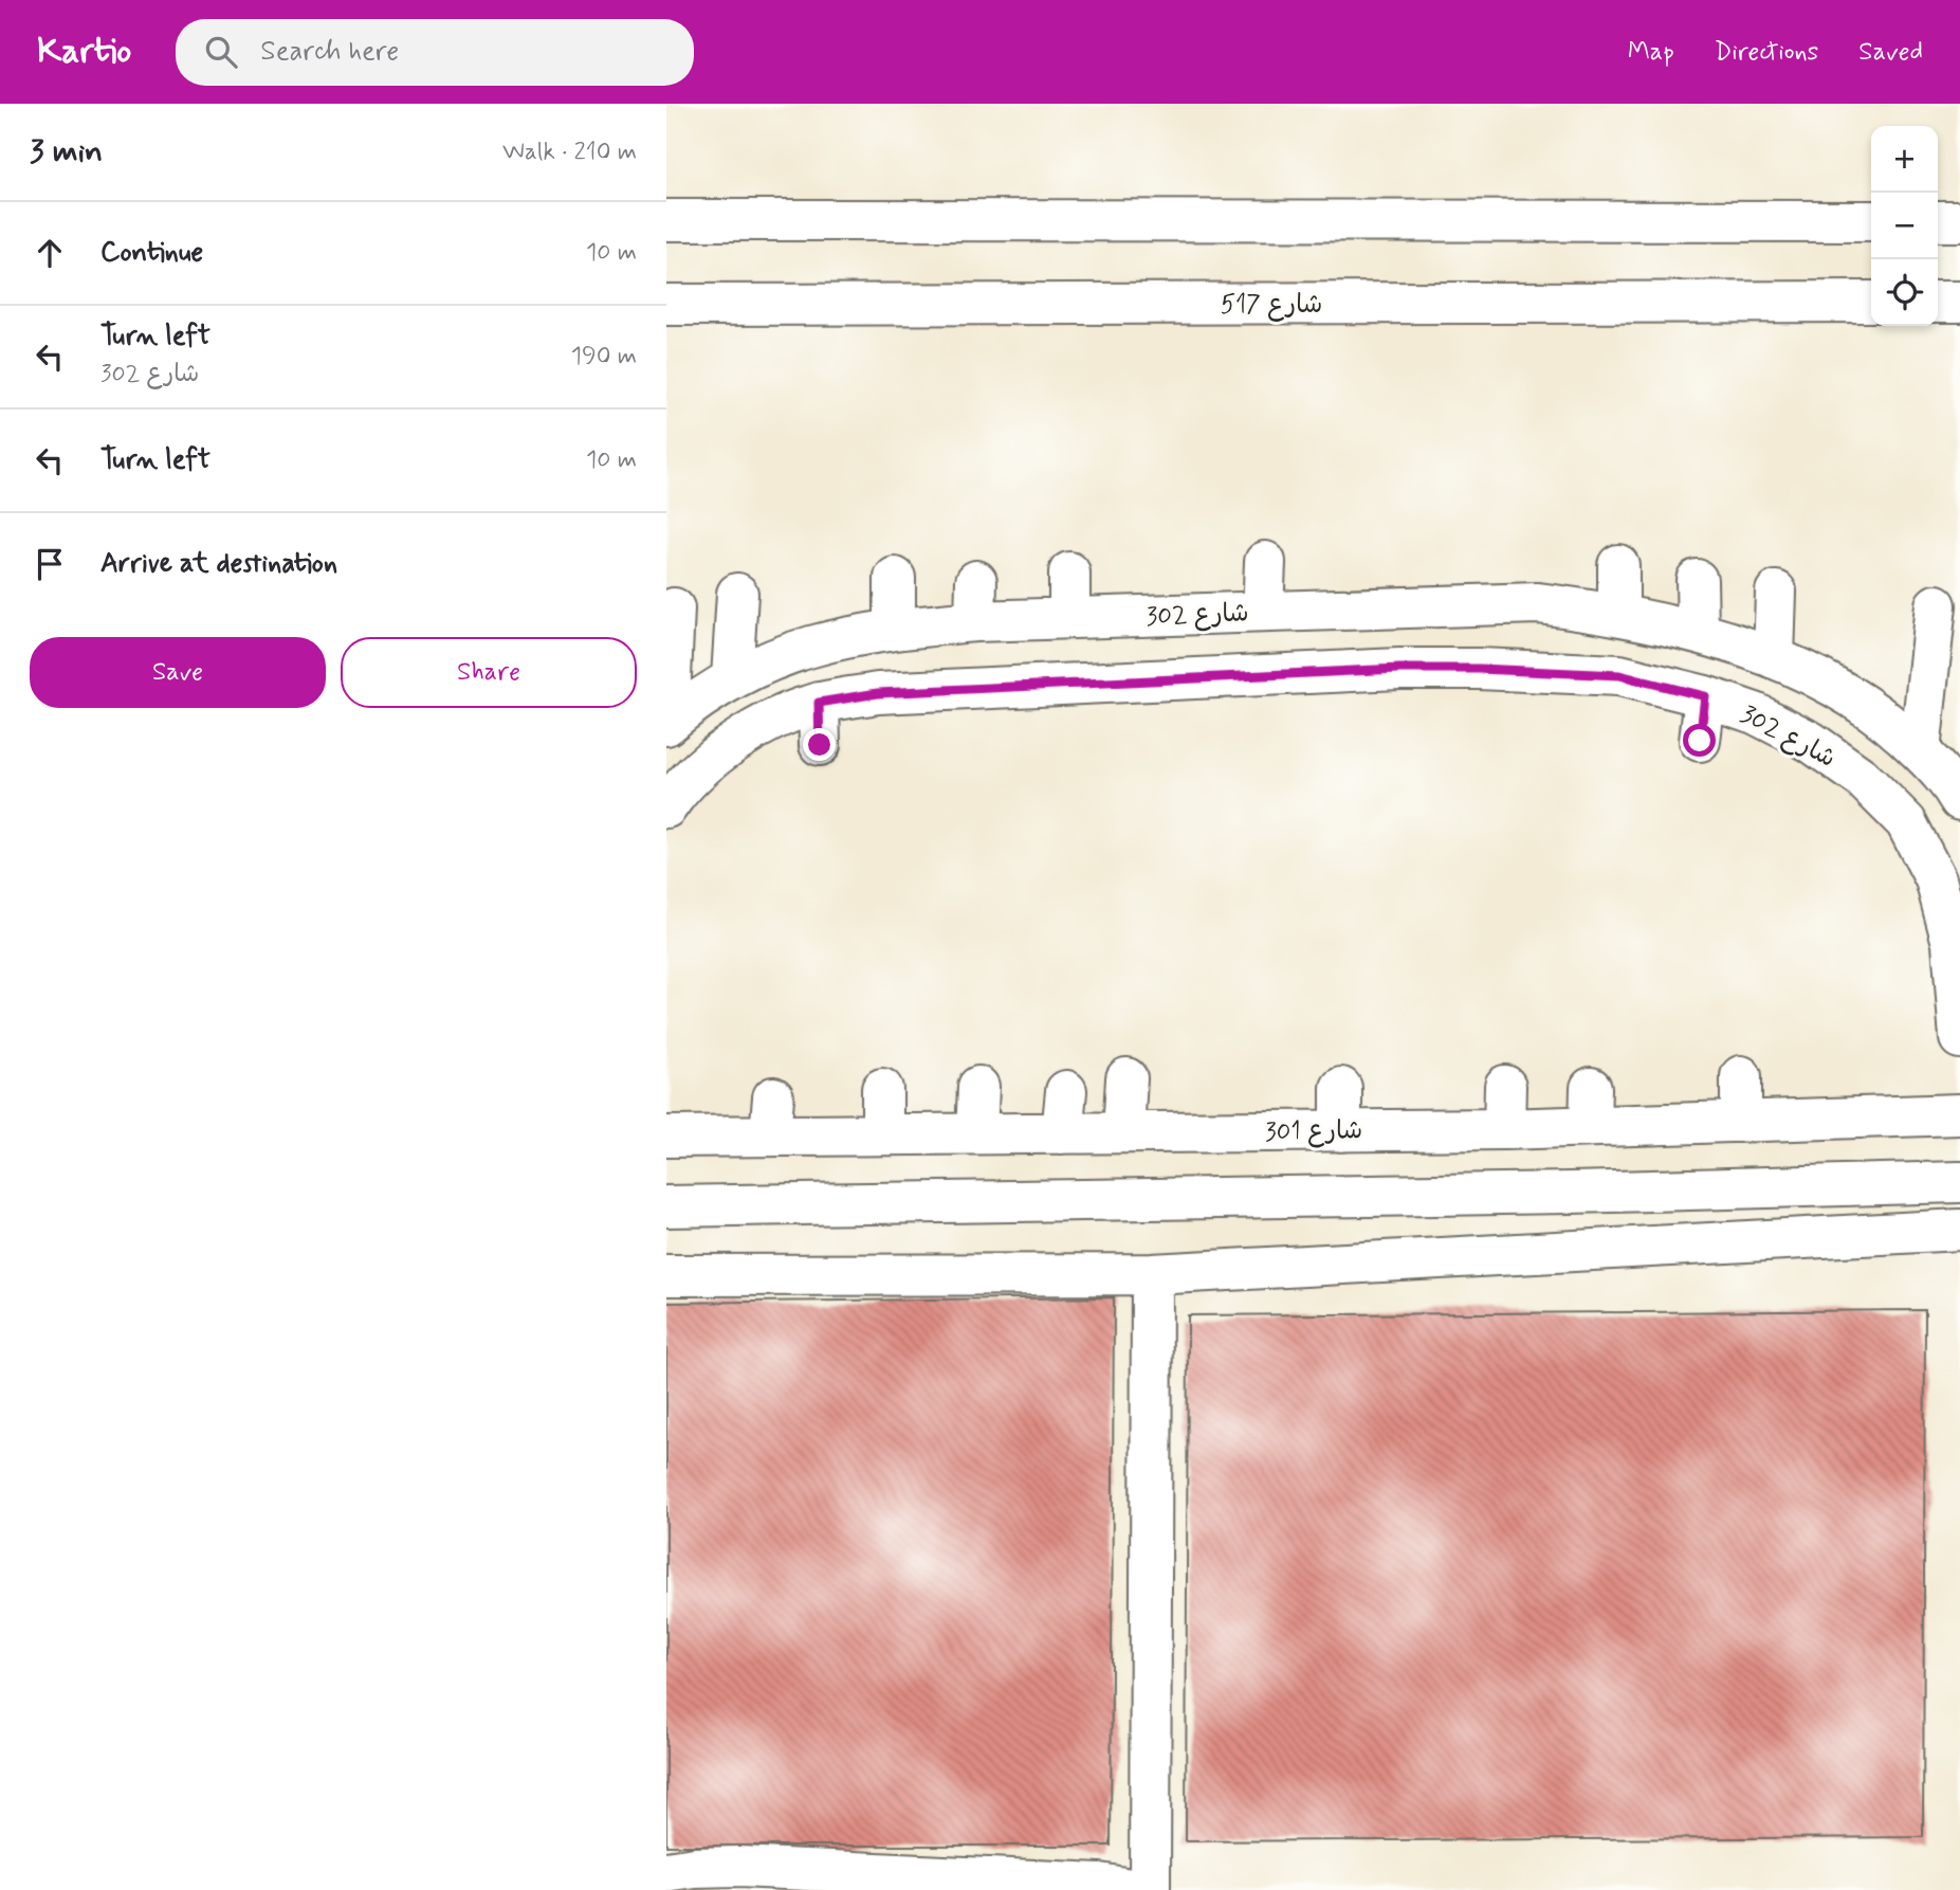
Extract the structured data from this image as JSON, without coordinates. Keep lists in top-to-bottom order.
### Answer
{
  "streets": {
    "street": ["شارع 517", "شارع 302", "شارع 301"]
  },
  "page": {
    "header": "Kartio",
    "search": "Search here",
    "nav": ["Map", "Directions", "Saved"],
    "heading": ["3 min", "Walk · 210 m"],
    "map_buttons": ["+", "−"],
    "list": [
      ["Continue", "10 m"],
      ["Turn left", "شارع 302", "190 m"],
      ["Turn left", "10 m"],
      "Arrive at destination"
    ],
    "buttons": ["Save", "Share"]
  }
}
